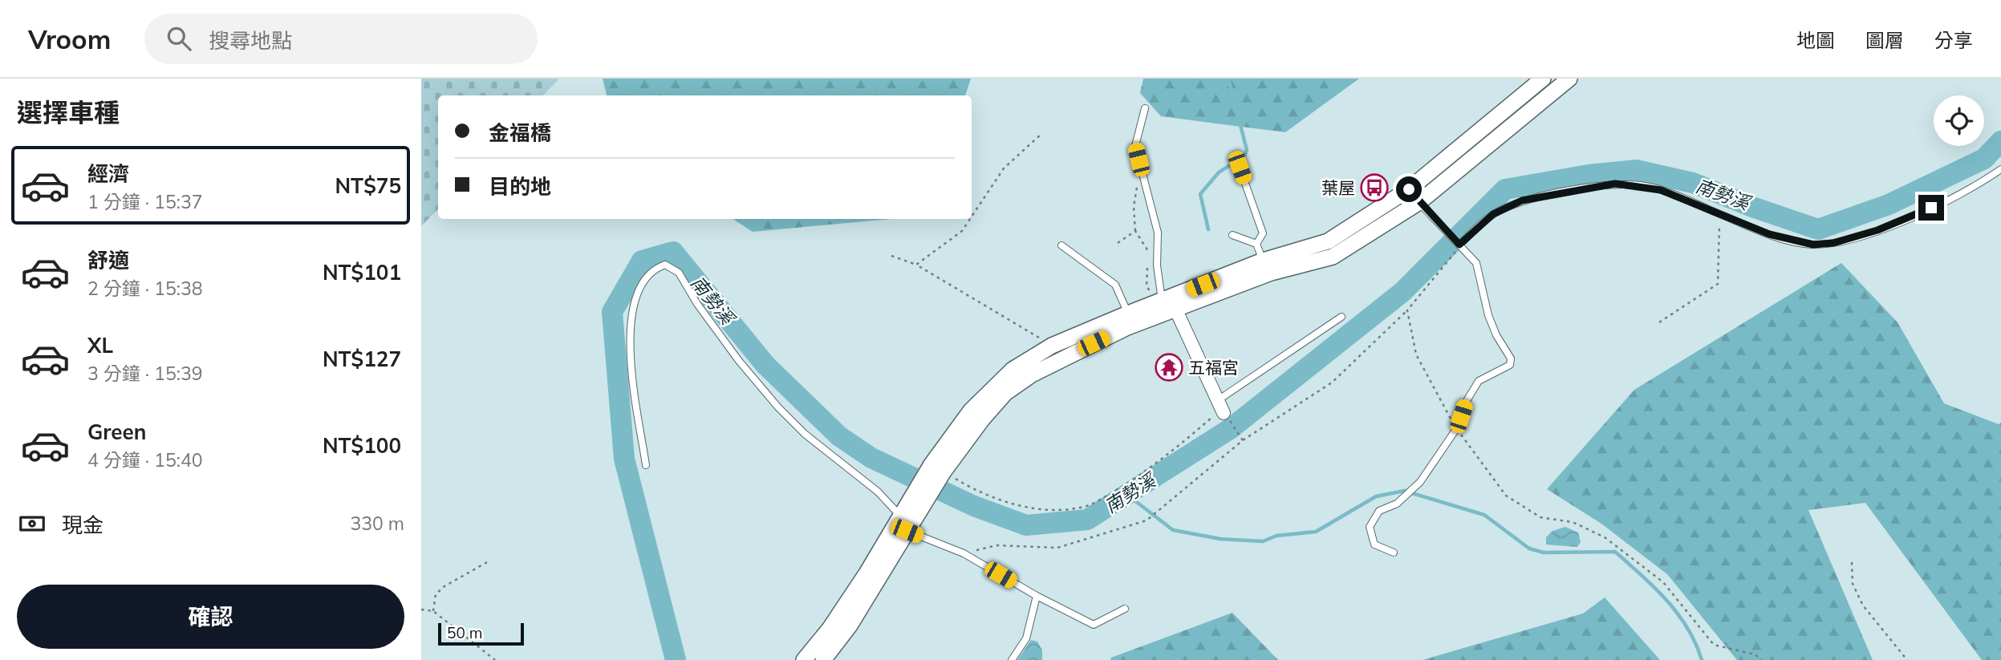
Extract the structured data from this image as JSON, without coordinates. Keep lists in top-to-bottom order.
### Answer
{
  "water": ["南勢溪"],
  "places": {
    "bus stop": ["葉屋"],
    "temple": ["五福宮"]
  },
  "scale_bar": "50 m",
  "page": {
    "header": "Vroom",
    "search": "搜尋地點",
    "nav": ["地圖", "圖層", "分享"],
    "heading": "選擇車種",
    "banner": ["金福橋", "目的地"],
    "list": [
      {
        "name": "經濟",
        "note": "1 分鐘 · 15:37",
        "value": "NT$75"
      },
      {
        "name": "舒適",
        "note": "2 分鐘 · 15:38",
        "value": "NT$101"
      },
      {
        "name": "XL",
        "note": "3 分鐘 · 15:39",
        "value": "NT$127"
      },
      {
        "name": "Green",
        "note": "4 分鐘 · 15:40",
        "value": "NT$100"
      }
    ],
    "pay": ["現金", "330 m"],
    "buttons": "確認",
    "scale": "50 m"
  }
}
